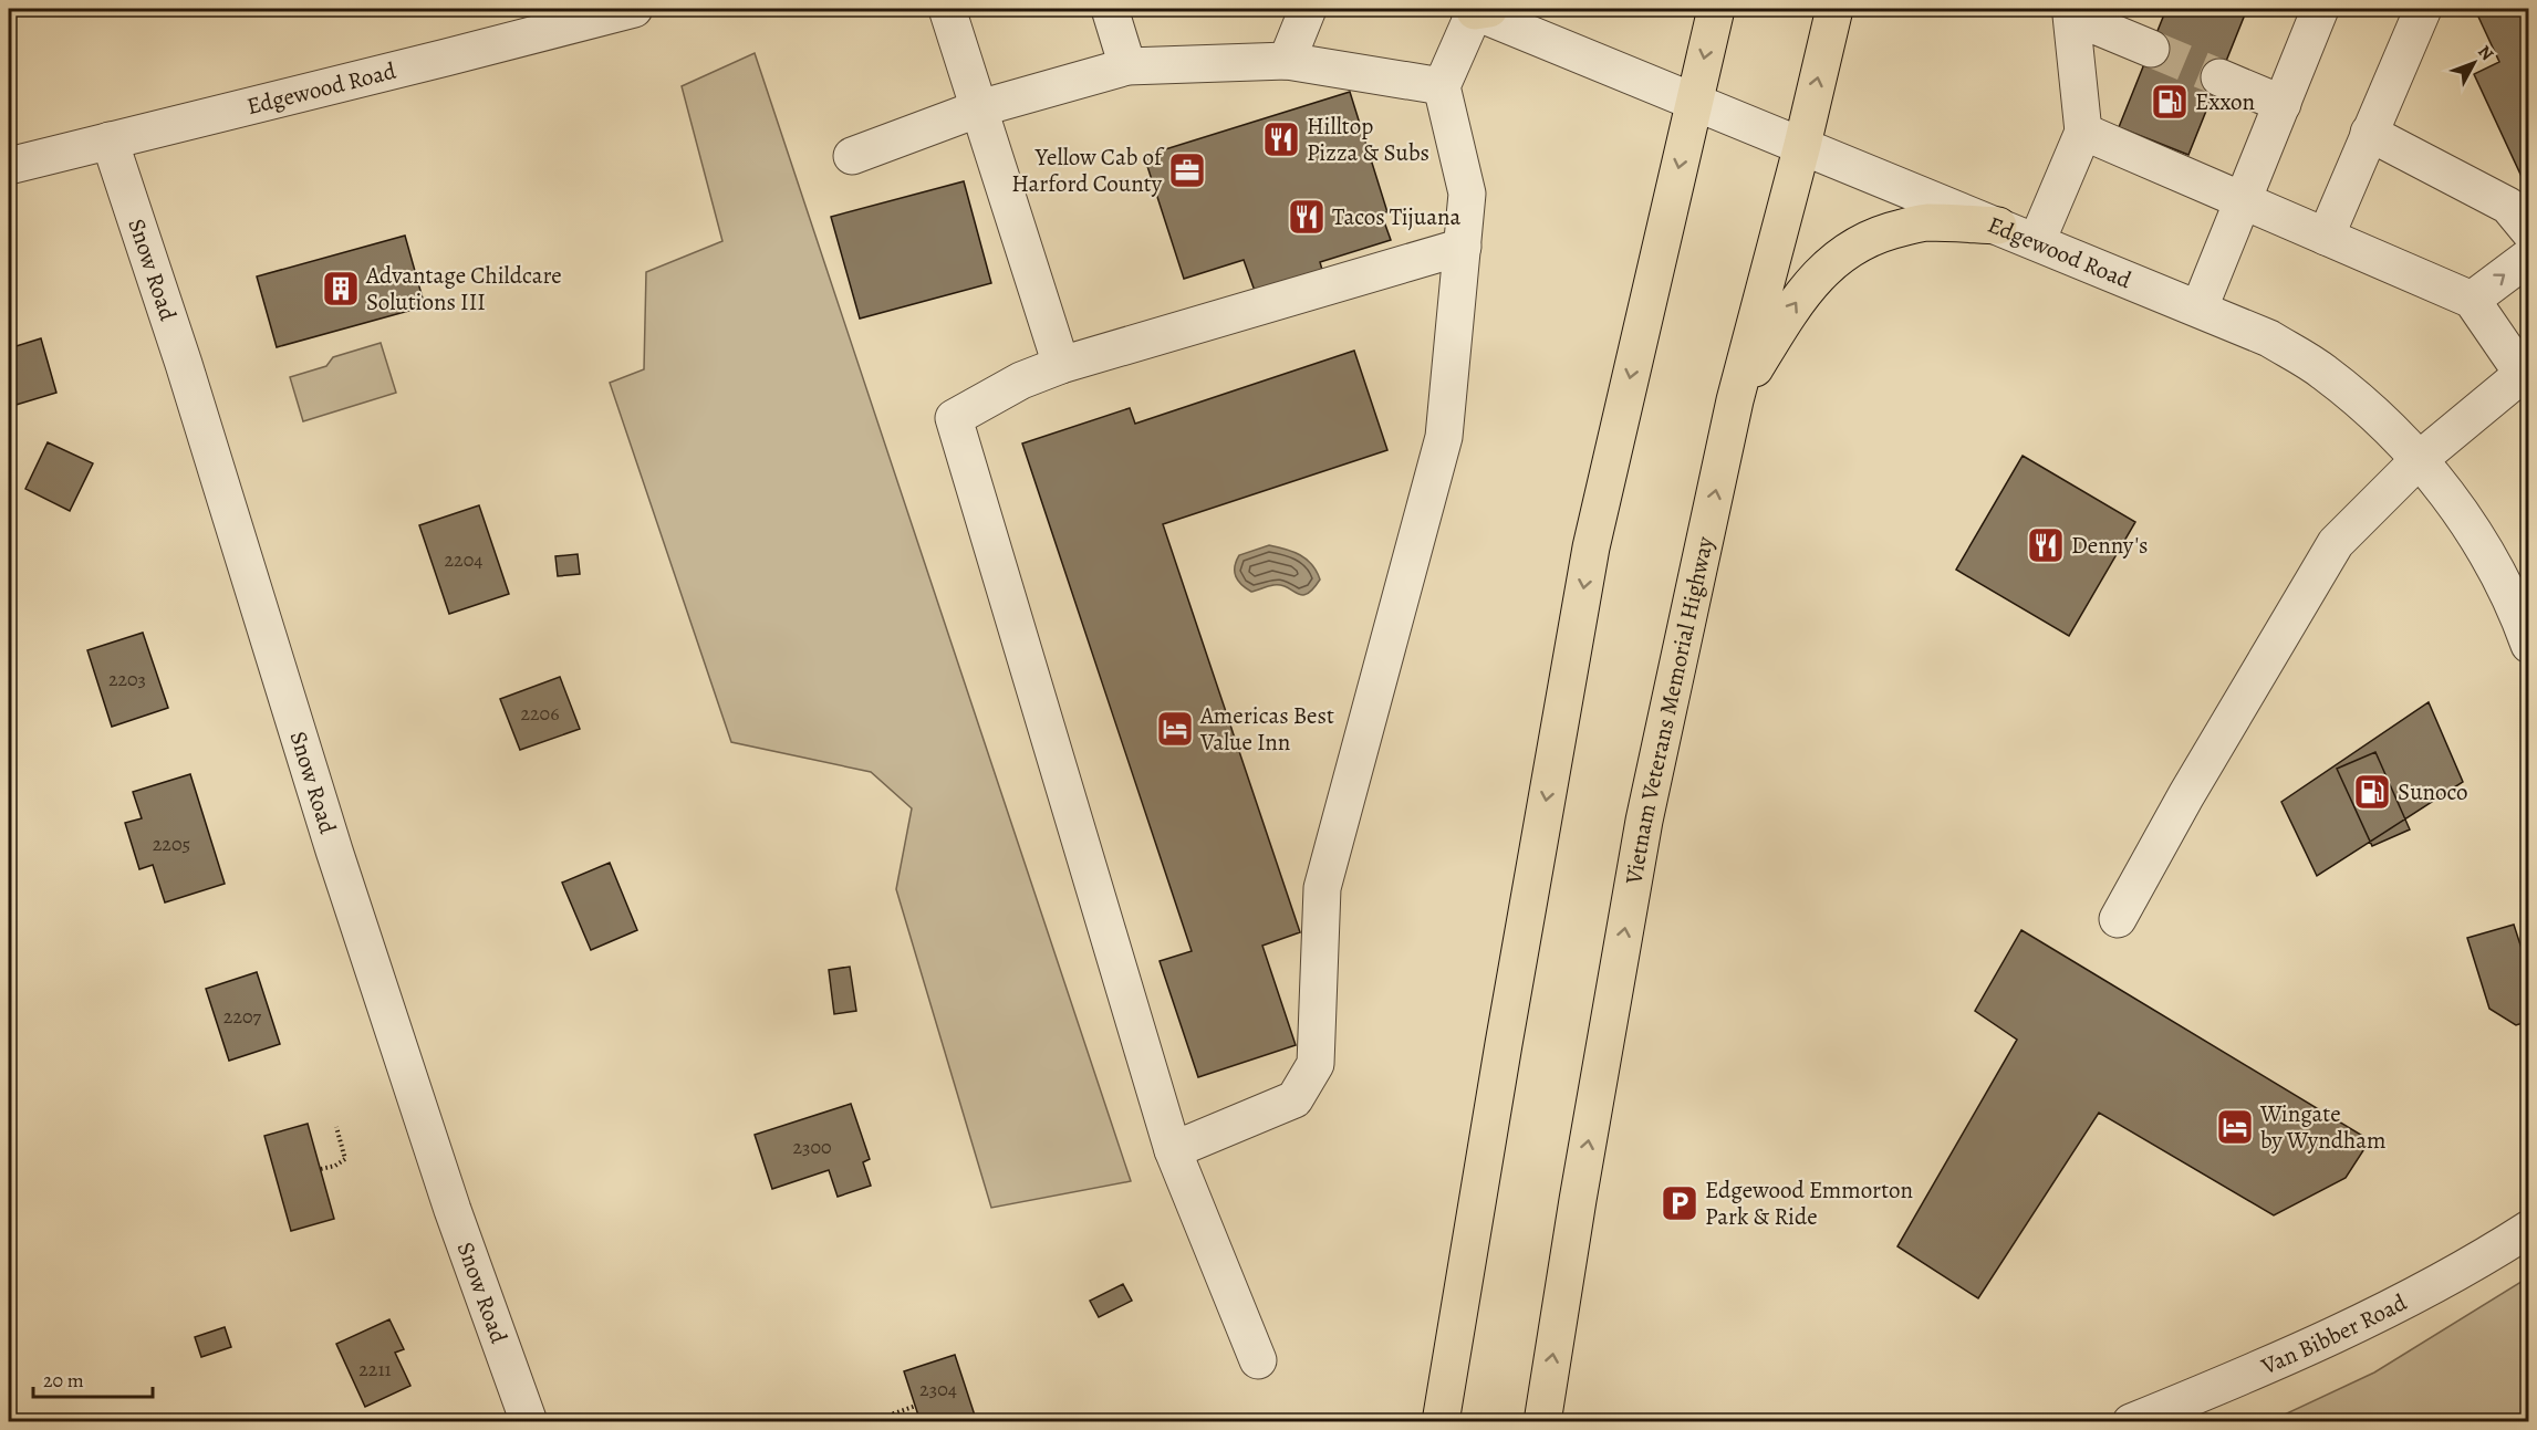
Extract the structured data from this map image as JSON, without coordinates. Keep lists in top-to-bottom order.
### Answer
{
  "streets": {
    "highway": ["Vietnam Veterans Memorial Highway"],
    "street": ["Edgewood Road", "Snow Road", "Van Bibber Road"]
  },
  "crossings": [
    ["Edgewood Road", "Snow Road"],
    ["Edgewood Road", "Vietnam Veterans Memorial Highway"]
  ],
  "places": {
    "fuel station": ["Exxon", "Sunoco"],
    "restaurant": ["Hilltop Pizza & Subs", "Tacos Tijuana", "Denny's"],
    "office": ["Yellow Cab of Harford County"],
    "building": ["Advantage Childcare Solutions III"],
    "hotel": ["Americas Best Value Inn", "Wingate by Wyndham"],
    "parking": ["Edgewood Emmorton Park & Ride"]
  },
  "house_numbers": [
    "2204",
    "2203",
    "2206",
    "2205",
    "2207",
    "2300",
    "2211",
    "2304"
  ],
  "scale_bar": "20 m",
  "north": "top right"
}
